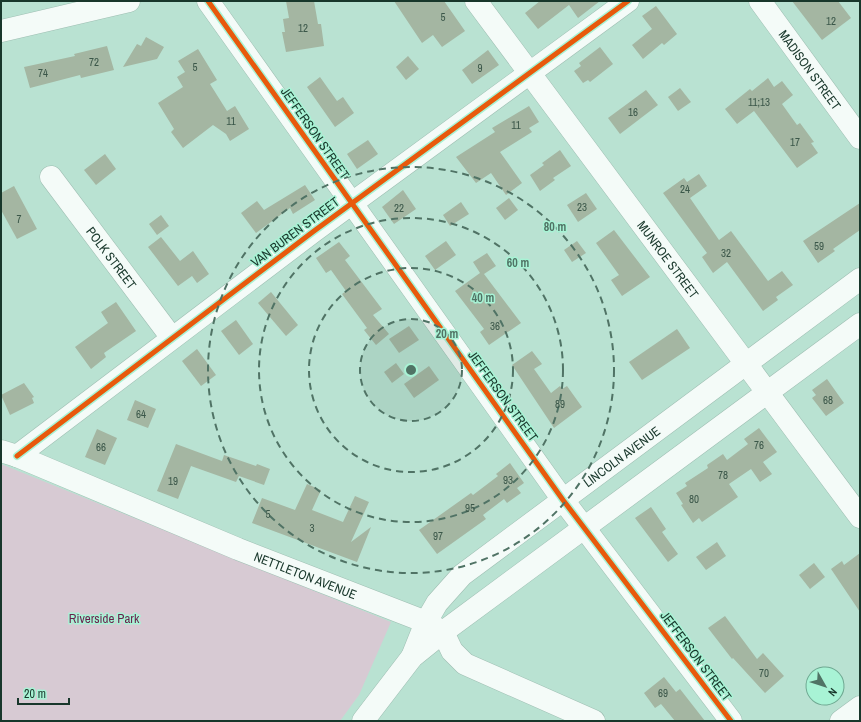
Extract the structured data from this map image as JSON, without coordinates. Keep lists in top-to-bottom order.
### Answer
{
  "streets": {
    "street": [
      "MADISON STREET",
      "JEFFERSON STREET",
      "VAN BUREN STREET",
      "POLK STREET",
      "MUNROE STREET",
      "LINCOLN AVENUE",
      "NETTLETON AVENUE"
    ]
  },
  "crossings": [
    ["JEFFERSON STREET", "VAN BUREN STREET"],
    ["JEFFERSON STREET", "LINCOLN AVENUE"],
    ["VAN BUREN STREET", "POLK STREET"],
    ["VAN BUREN STREET", "MUNROE STREET"],
    ["VAN BUREN STREET", "NETTLETON AVENUE"],
    ["MUNROE STREET", "LINCOLN AVENUE"],
    ["LINCOLN AVENUE", "NETTLETON AVENUE"]
  ],
  "parks": ["Riverside Park"],
  "house_numbers": [
    "5",
    "12",
    "12",
    "72",
    "5",
    "9",
    "74",
    "11;13",
    "16",
    "11",
    "11",
    "17",
    "24",
    "23",
    "22",
    "7",
    "59",
    "32",
    "36",
    "68",
    "89",
    "64",
    "76",
    "66",
    "78",
    "93",
    "19",
    "80",
    "95",
    "5",
    "3",
    "97",
    "70",
    "69"
  ],
  "scale_bar": "20 m",
  "north": "bottom right",
  "rings": [
    "80 m",
    "60 m",
    "40 m",
    "20 m"
  ]
}
